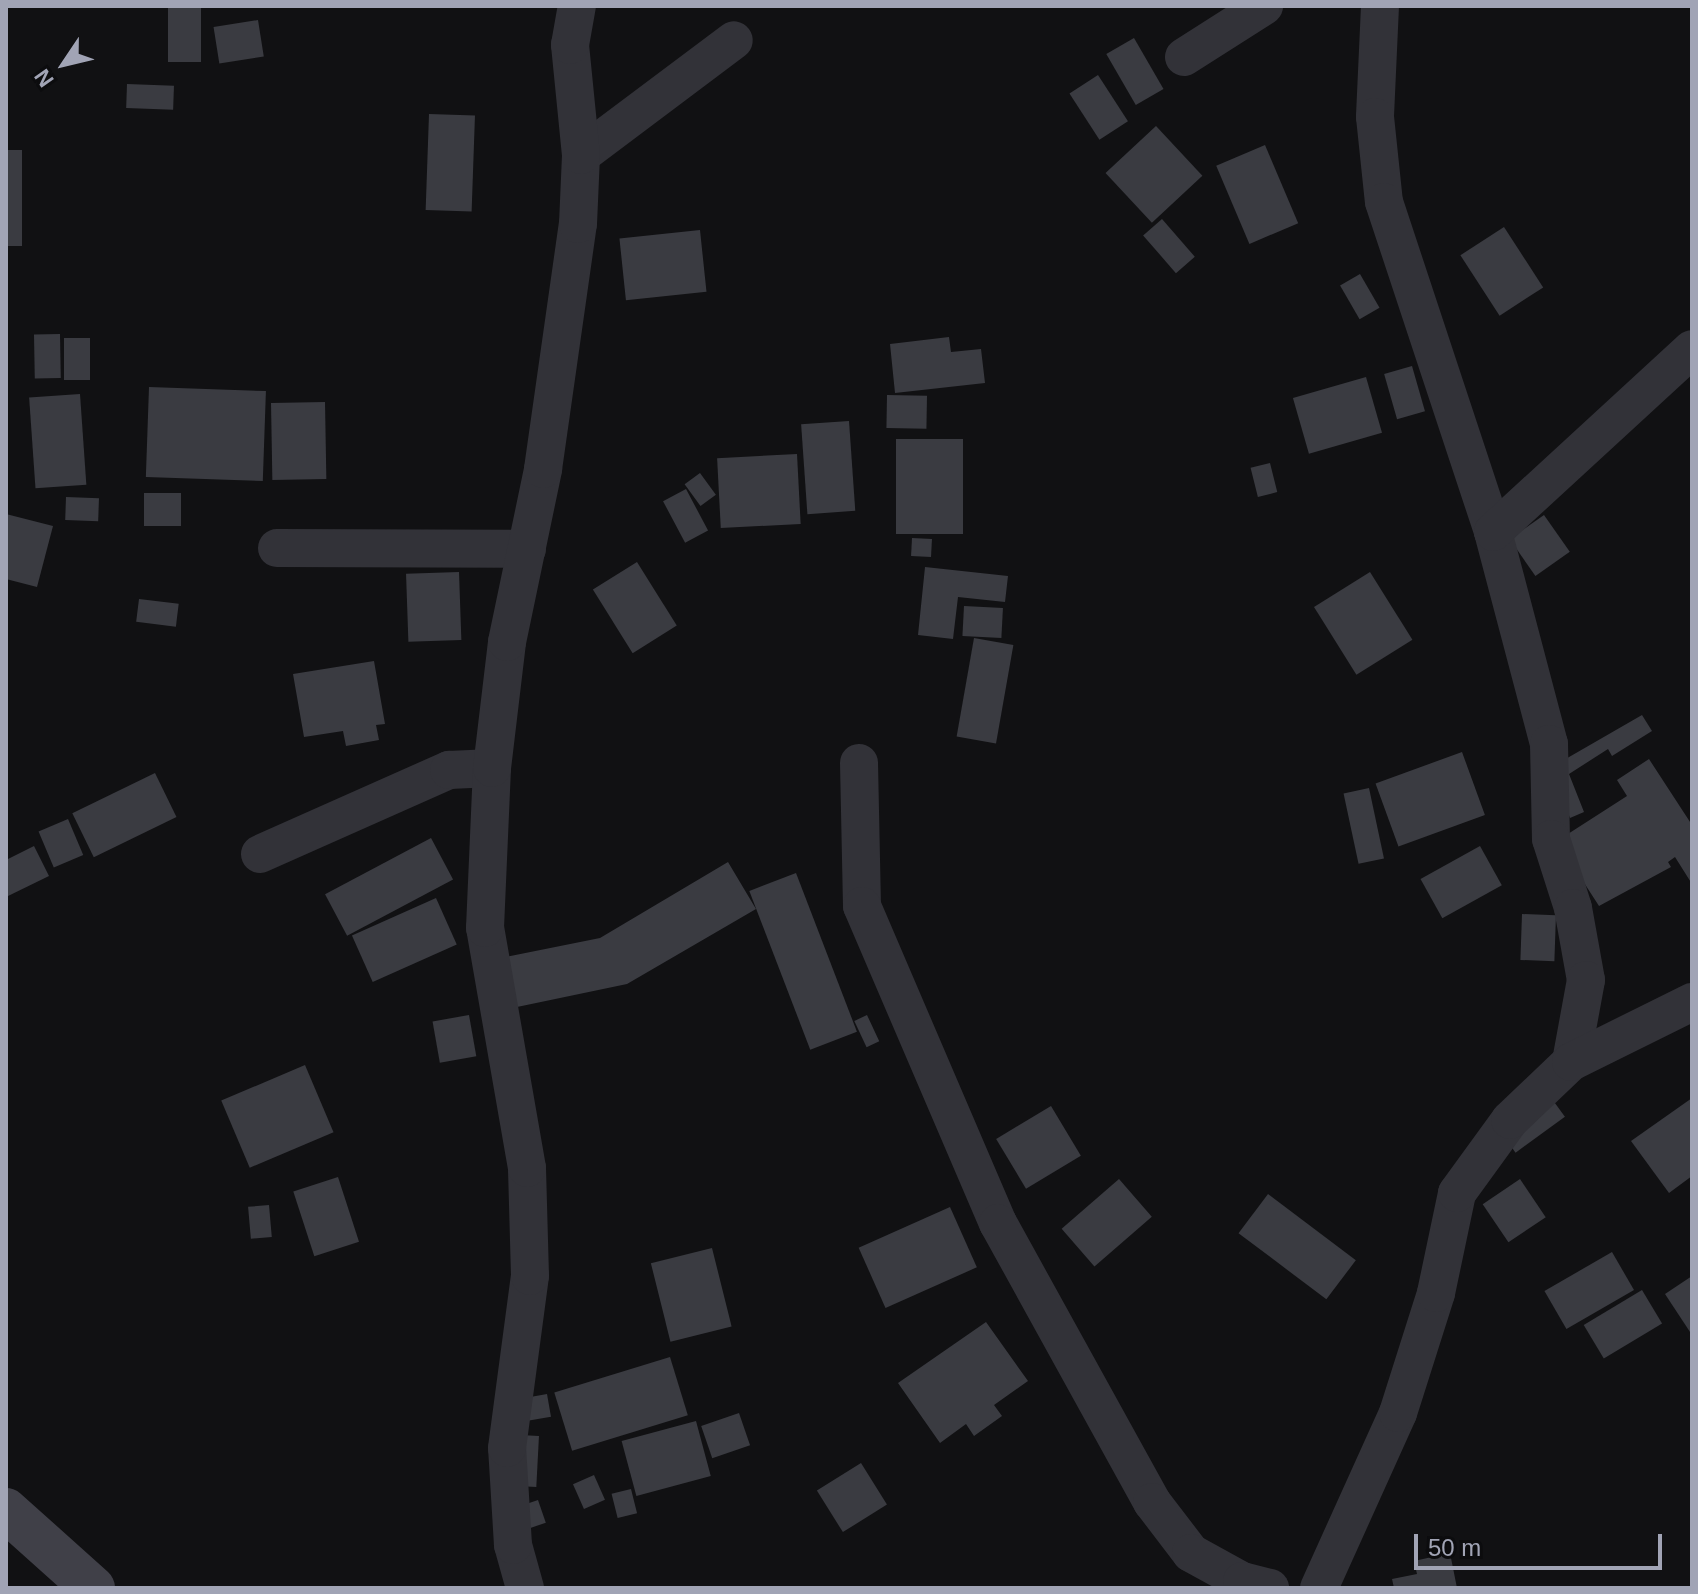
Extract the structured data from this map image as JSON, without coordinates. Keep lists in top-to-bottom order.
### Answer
{
  "scale_bar": "50 m",
  "north": "bottom left"
}
